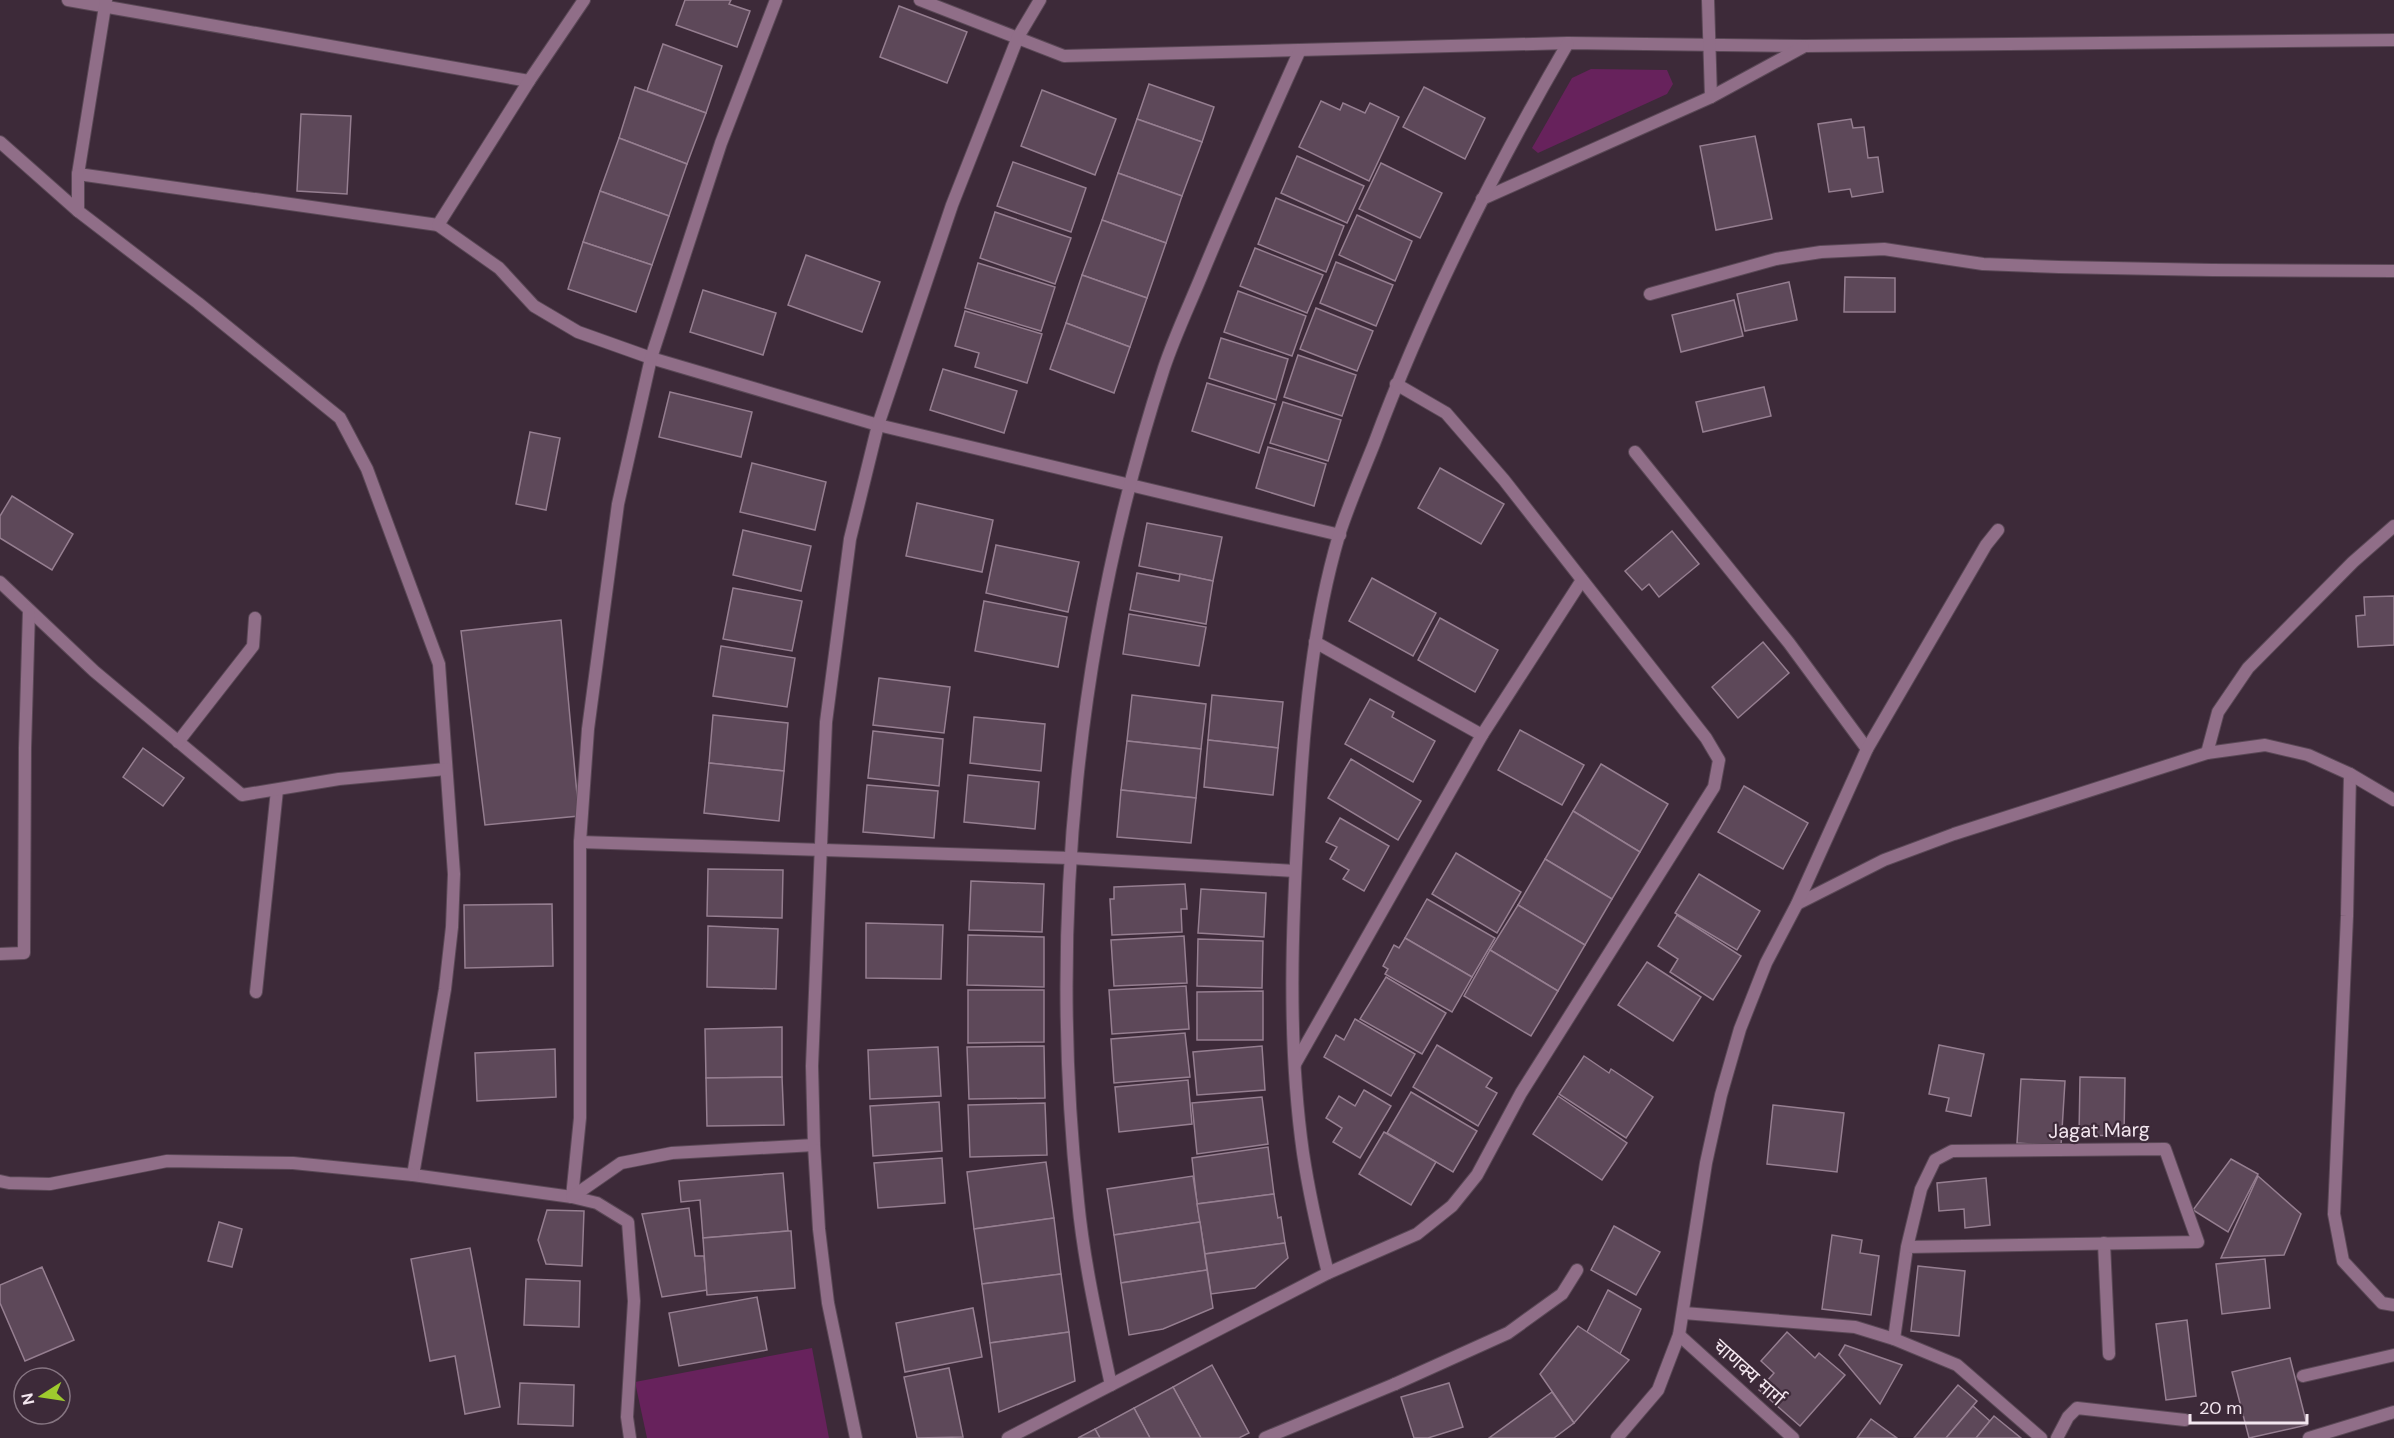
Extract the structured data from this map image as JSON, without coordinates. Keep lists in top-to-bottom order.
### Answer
{
  "streets": {
    "street": ["Jagat Marg", "चाणक्य मार्ग"]
  },
  "scale_bar": "20 m",
  "north": "left"
}
